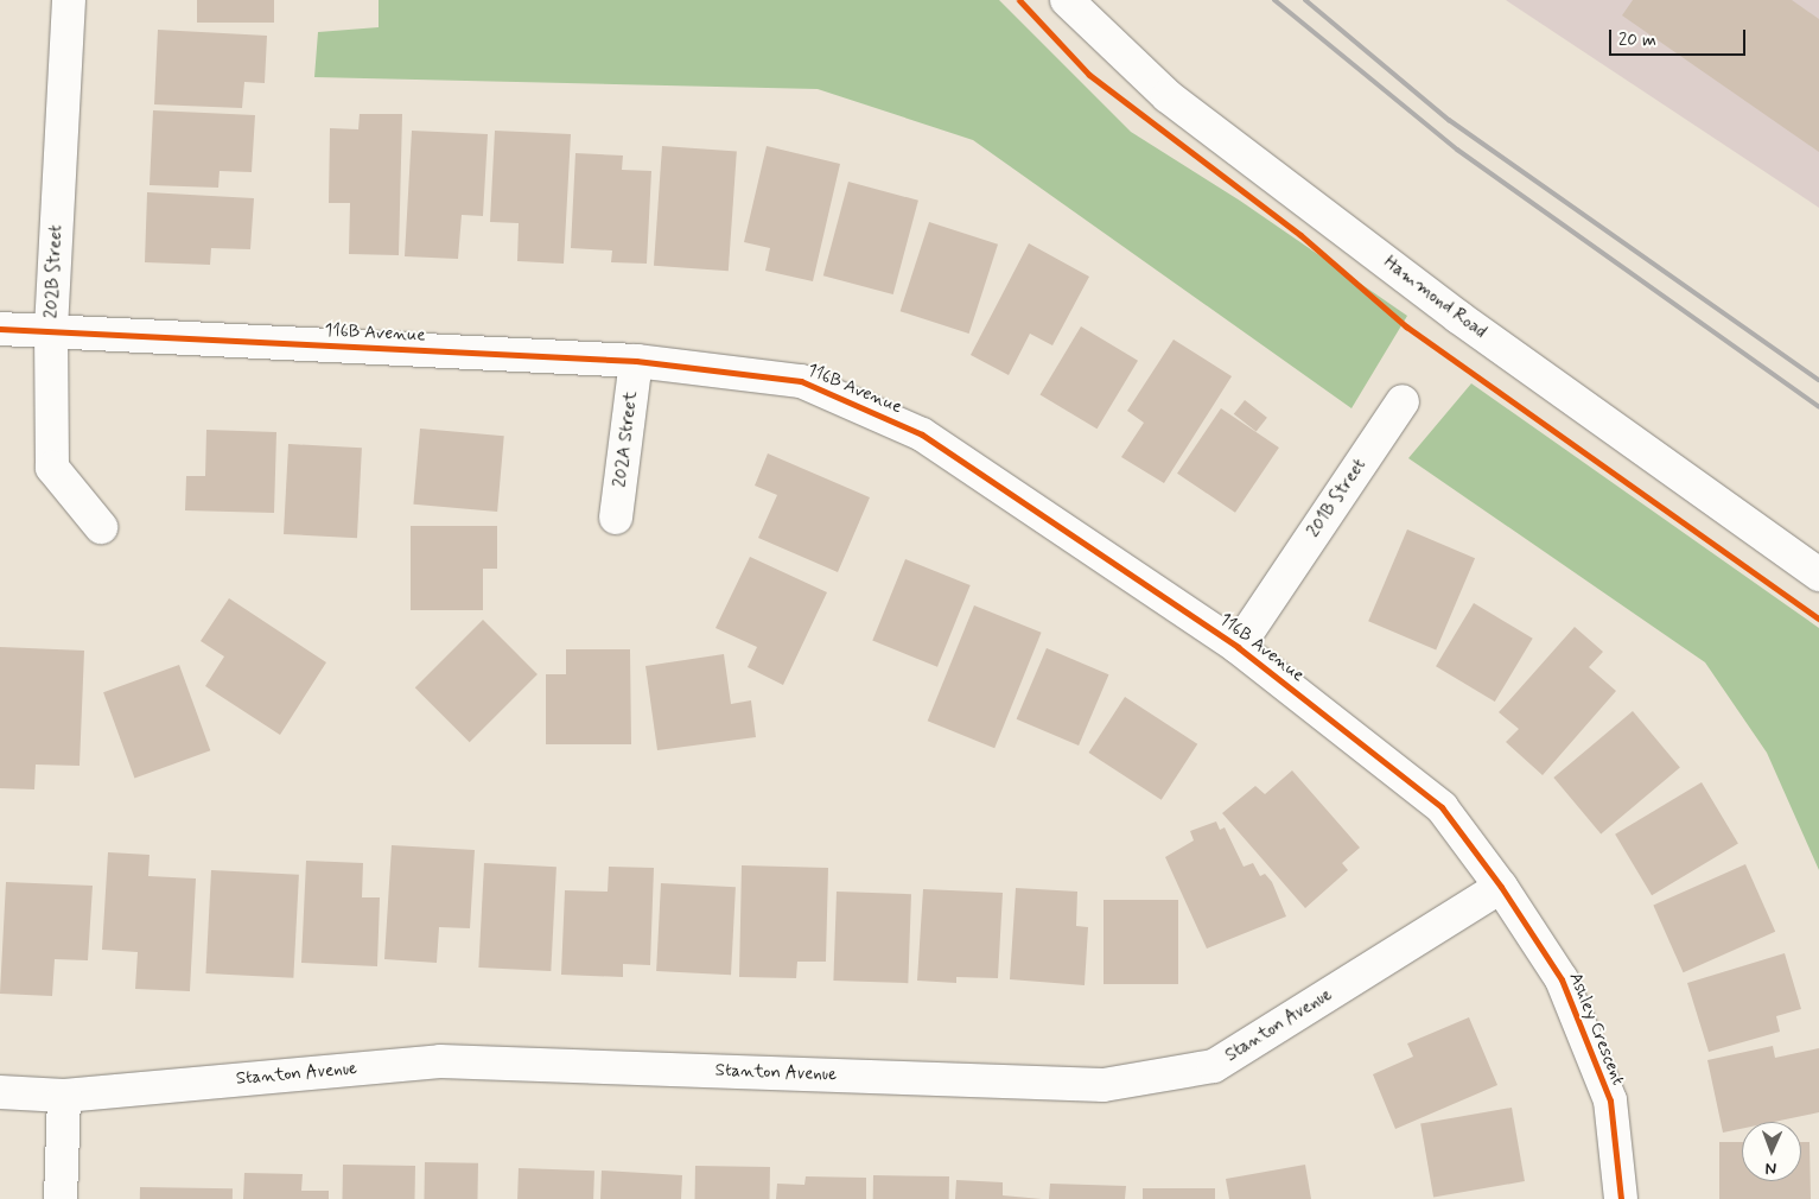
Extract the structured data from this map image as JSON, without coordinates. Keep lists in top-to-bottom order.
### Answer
{
  "streets": {
    "street": [
      "202B Street",
      "Hammond Road",
      "116B Avenue",
      "202A Street",
      "201B Street",
      "Stanton Avenue",
      "Ashley Crescent"
    ]
  },
  "crossings": [
    ["202B Street", "116B Avenue"],
    ["116B Avenue", "202A Street"],
    ["116B Avenue", "201B Street"],
    ["116B Avenue", "Stanton Avenue"],
    ["116B Avenue", "Ashley Crescent"],
    ["Stanton Avenue", "Ashley Crescent"]
  ],
  "scale_bar": "20 m",
  "north": "bottom"
}
